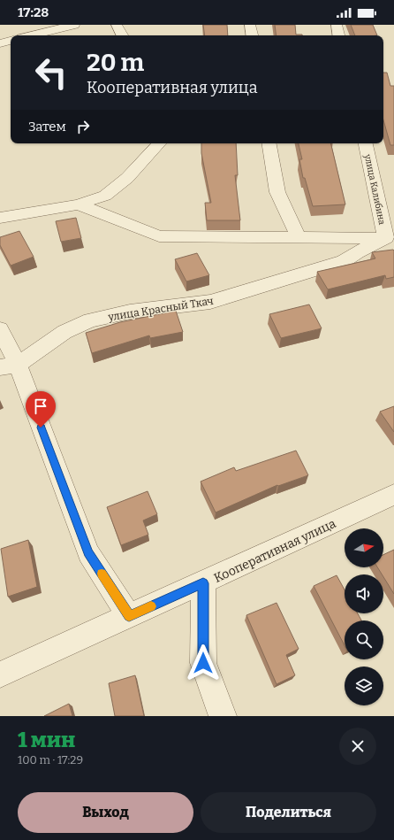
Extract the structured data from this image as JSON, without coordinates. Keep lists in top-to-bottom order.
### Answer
{
  "streets": {
    "street": ["улица Калибина", "улица Красный Ткач", "Кооперативная улица"]
  },
  "crossings": [
    ["улица Калибина", "улица Красный Ткач"]
  ],
  "north": "right",
  "page": {
    "status": "17:28",
    "turn": ["20 m", "Кооперативная улица"],
    "then": "Затем",
    "heading": ["1 мин", "100 m · 17:29"],
    "buttons": ["Выход", "Поделиться"]
  }
}
